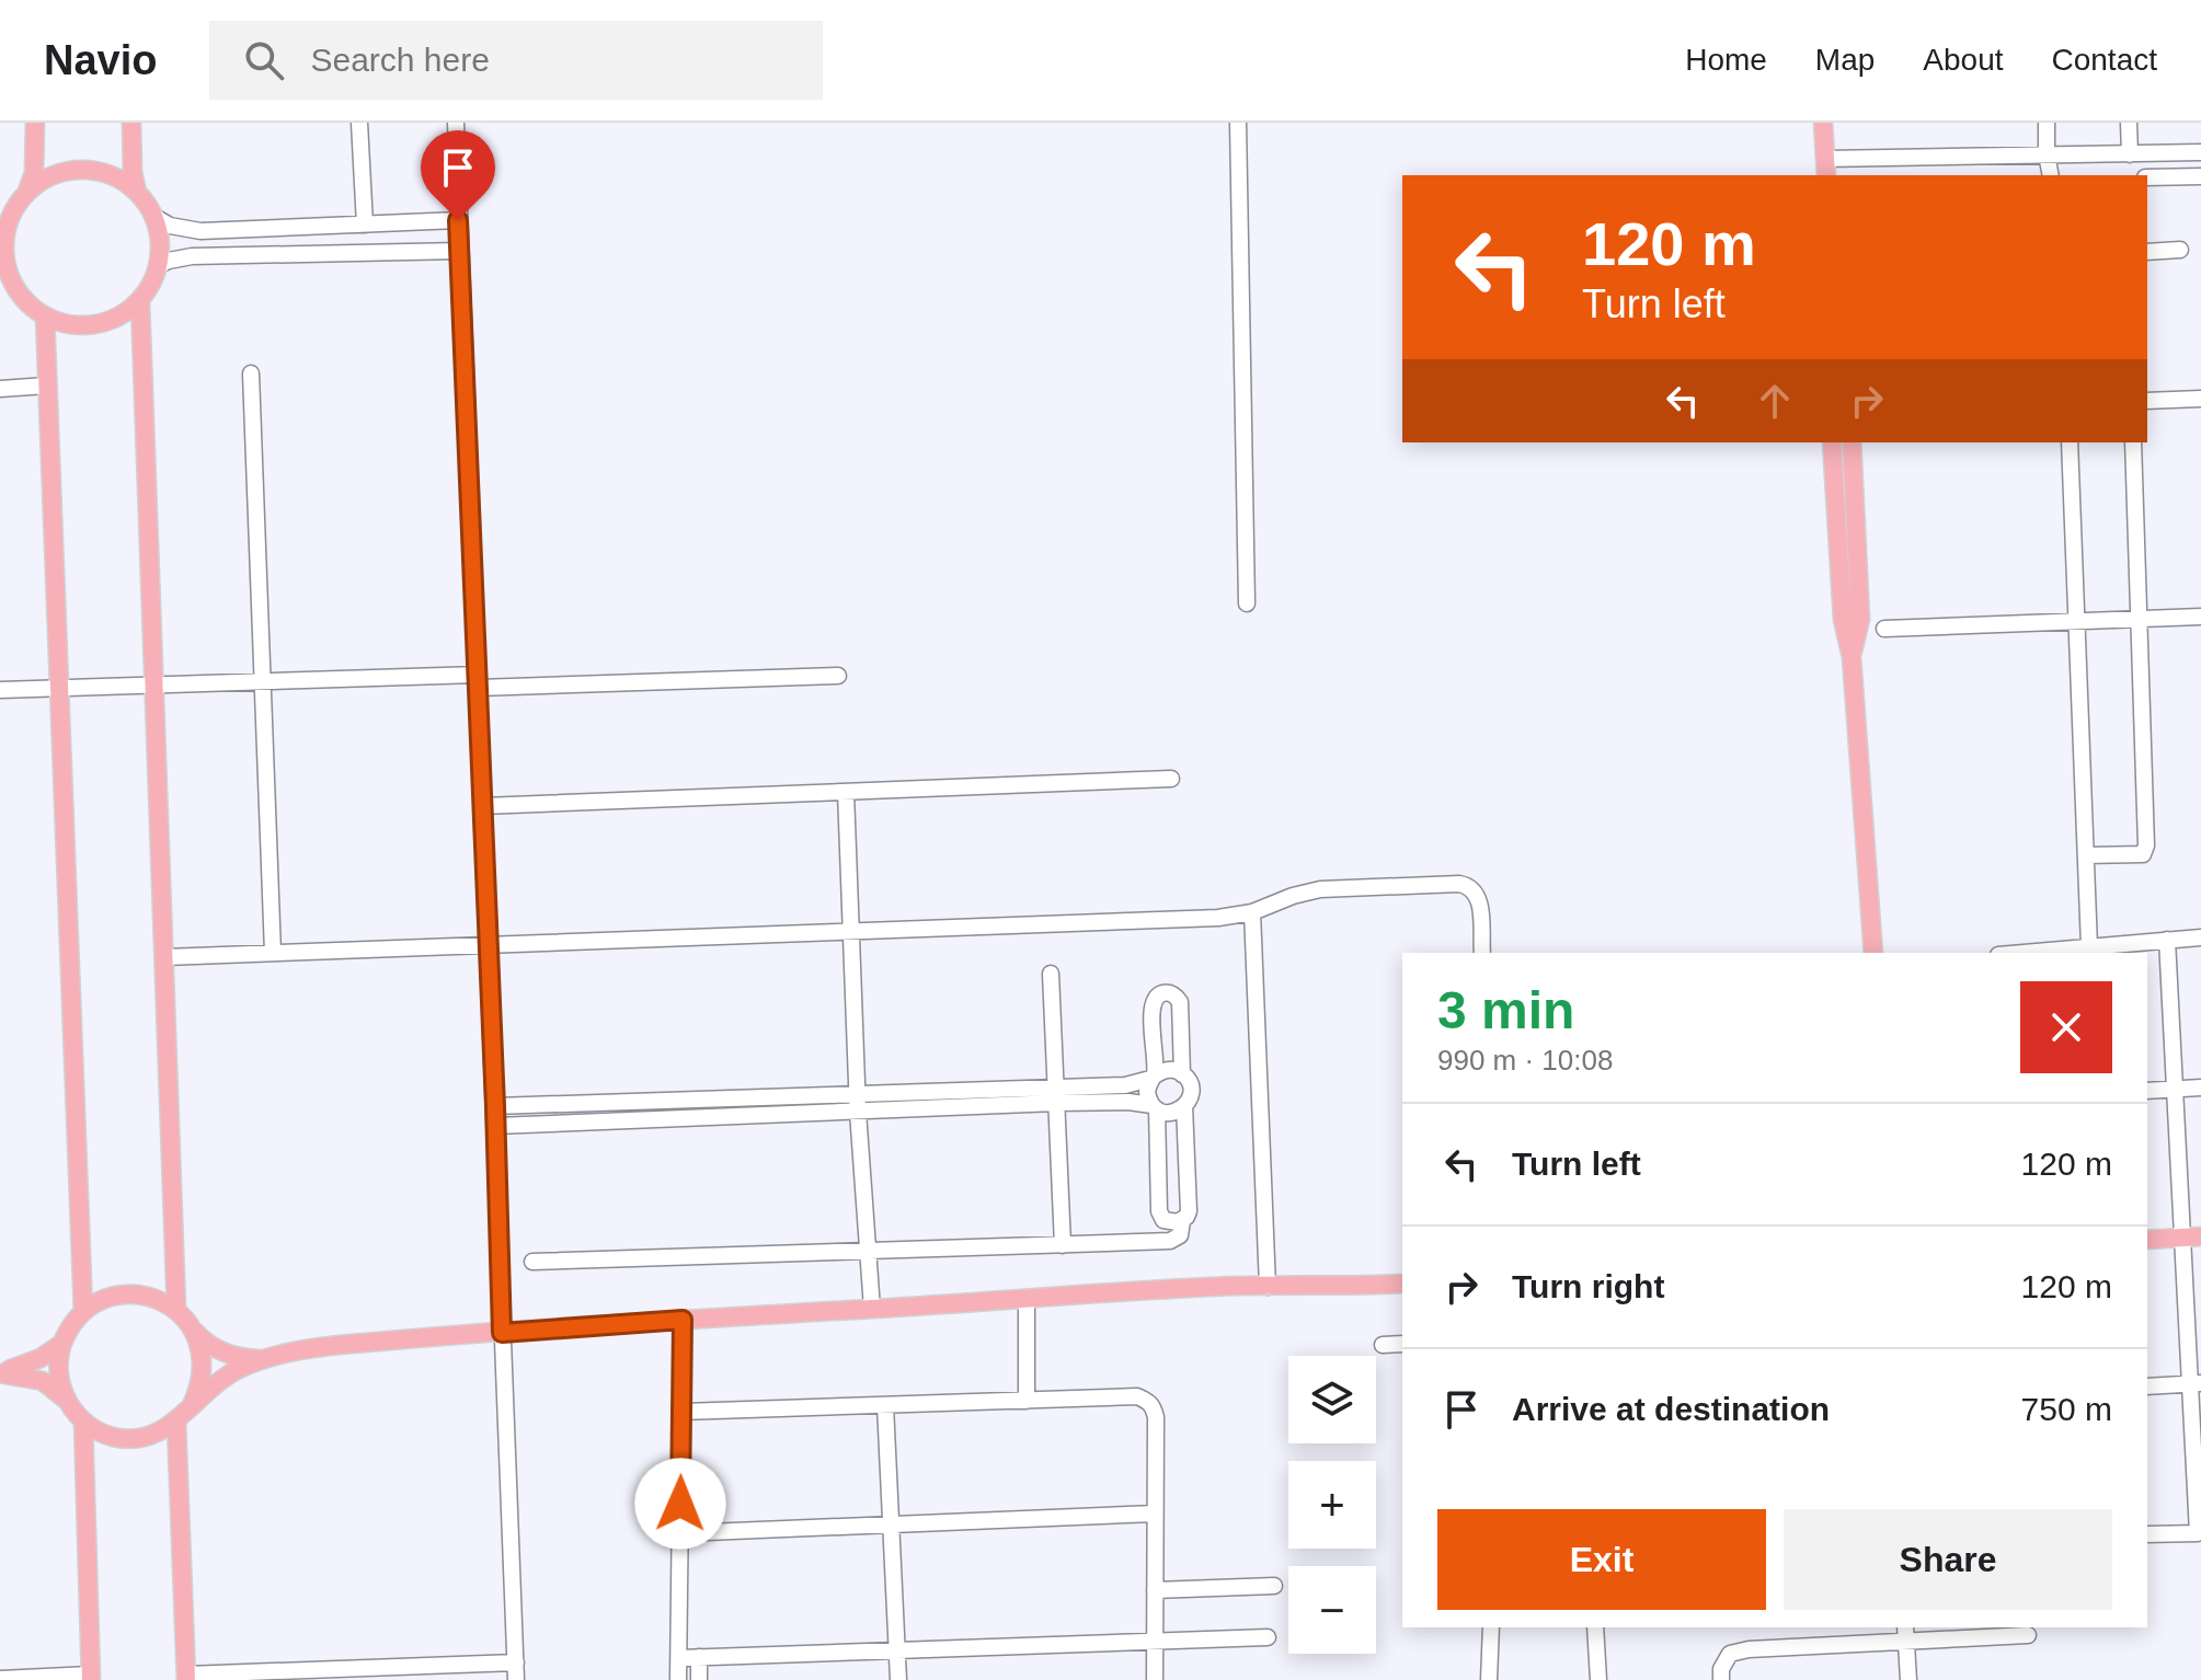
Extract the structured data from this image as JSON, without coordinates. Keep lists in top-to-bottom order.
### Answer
{
  "page": {
    "header": "Navio",
    "search": "Search here",
    "nav": [
      "Home",
      "Map",
      "About",
      "Contact"
    ],
    "turn": ["120 m", "Turn left"],
    "heading": ["3 min", "990 m · 10:08"],
    "list": [
      {
        "name": "Turn left",
        "value": "120 m"
      },
      {
        "name": "Turn right",
        "value": "120 m"
      },
      {
        "name": "Arrive at destination",
        "value": "750 m"
      }
    ],
    "map_buttons": ["+", "−"],
    "buttons": ["Exit", "Share"]
  }
}
